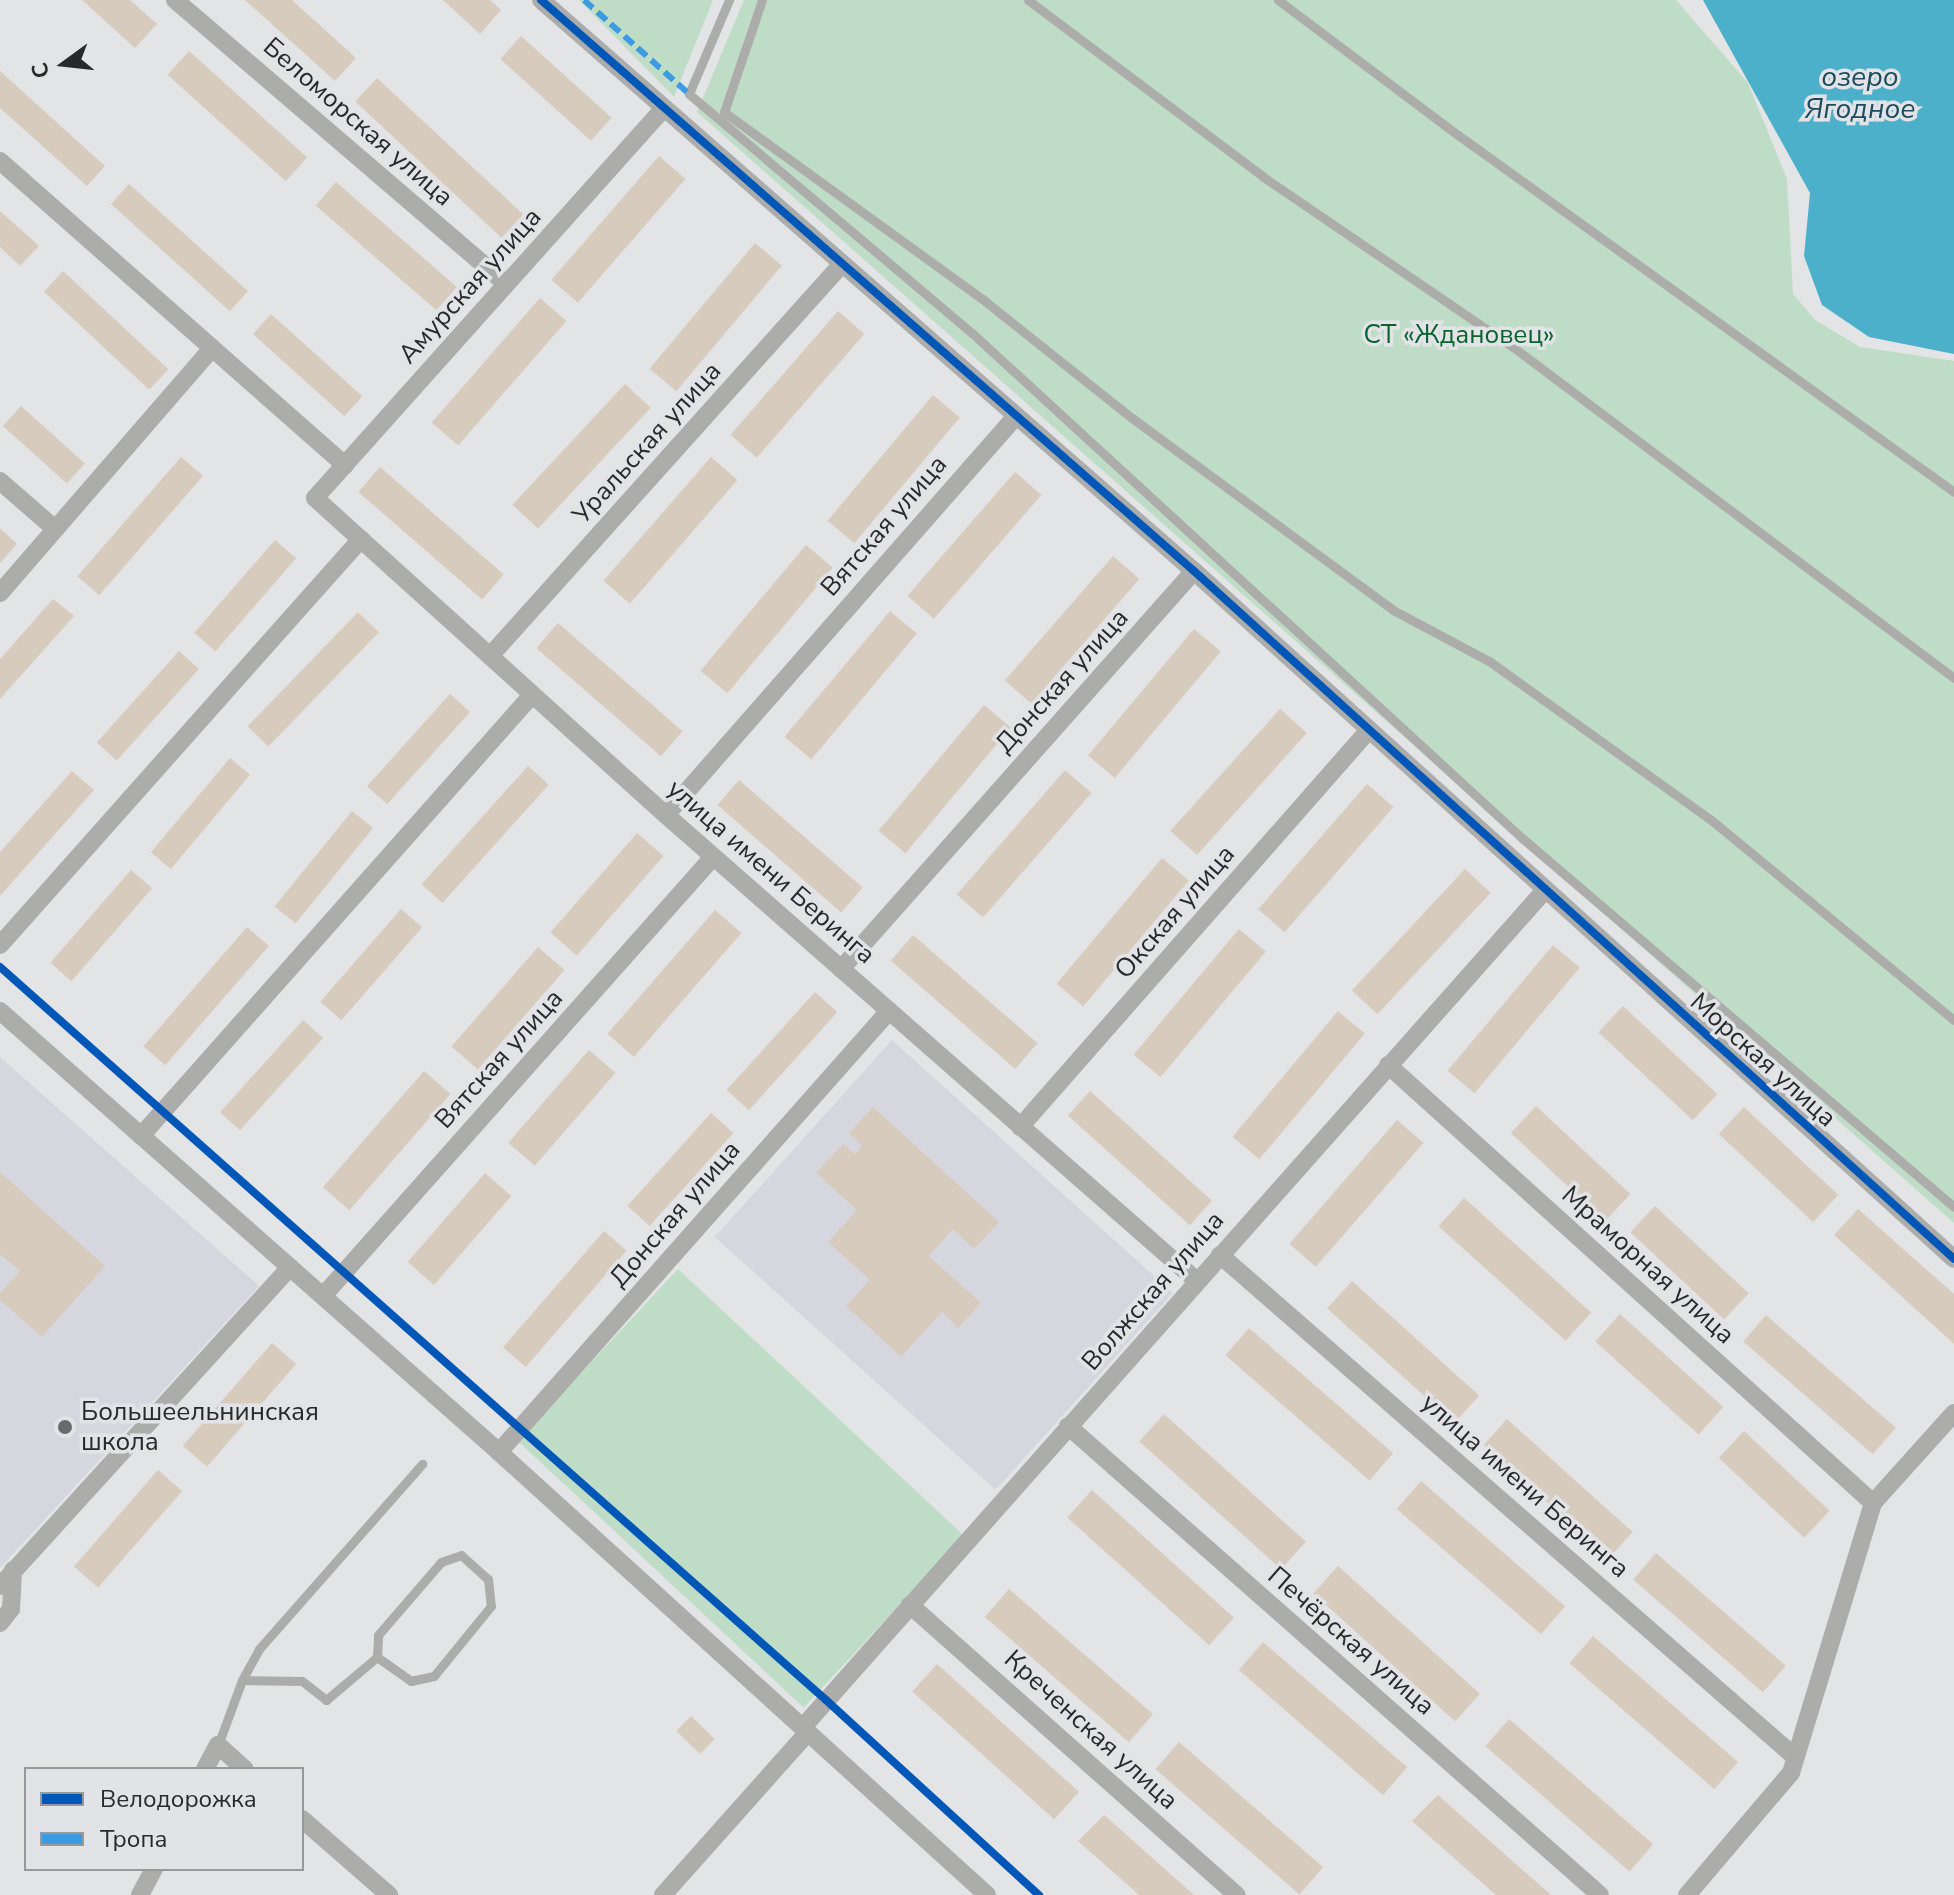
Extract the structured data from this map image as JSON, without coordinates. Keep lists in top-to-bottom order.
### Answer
{
  "streets": {
    "street": [
      "Беломорская улица",
      "Амурская улица",
      "Уральская улица",
      "Вятская улица",
      "Донская улица",
      "улица имени Беринга",
      "Окская улица",
      "Морская улица",
      "Мраморная улица",
      "Волжская улица",
      "Печёрская улица",
      "Креченская улица"
    ]
  },
  "crossings": [
    ["Беломорская улица", "Амурская улица"],
    ["Амурская улица", "улица имени Беринга"],
    ["Амурская улица", "Морская улица"],
    ["Уральская улица", "улица имени Беринга"],
    ["Уральская улица", "Морская улица"],
    ["Вятская улица", "улица имени Беринга"],
    ["Вятская улица", "Морская улица"],
    ["Донская улица", "улица имени Беринга"],
    ["Донская улица", "Морская улица"],
    ["улица имени Беринга", "Окская улица"],
    ["улица имени Беринга", "Волжская улица"],
    ["Окская улица", "Морская улица"],
    ["Морская улица", "Волжская улица"],
    ["Мраморная улица", "Волжская улица"],
    ["Волжская улица", "Печёрская улица"],
    ["Волжская улица", "Креченская улица"]
  ],
  "water": ["озеро Ягодное"],
  "parks": ["СТ «Ждановец»"],
  "places": ["Большеельнинская школа"],
  "legend": ["Велодорожка", "Тропа"],
  "north": "left"
}
